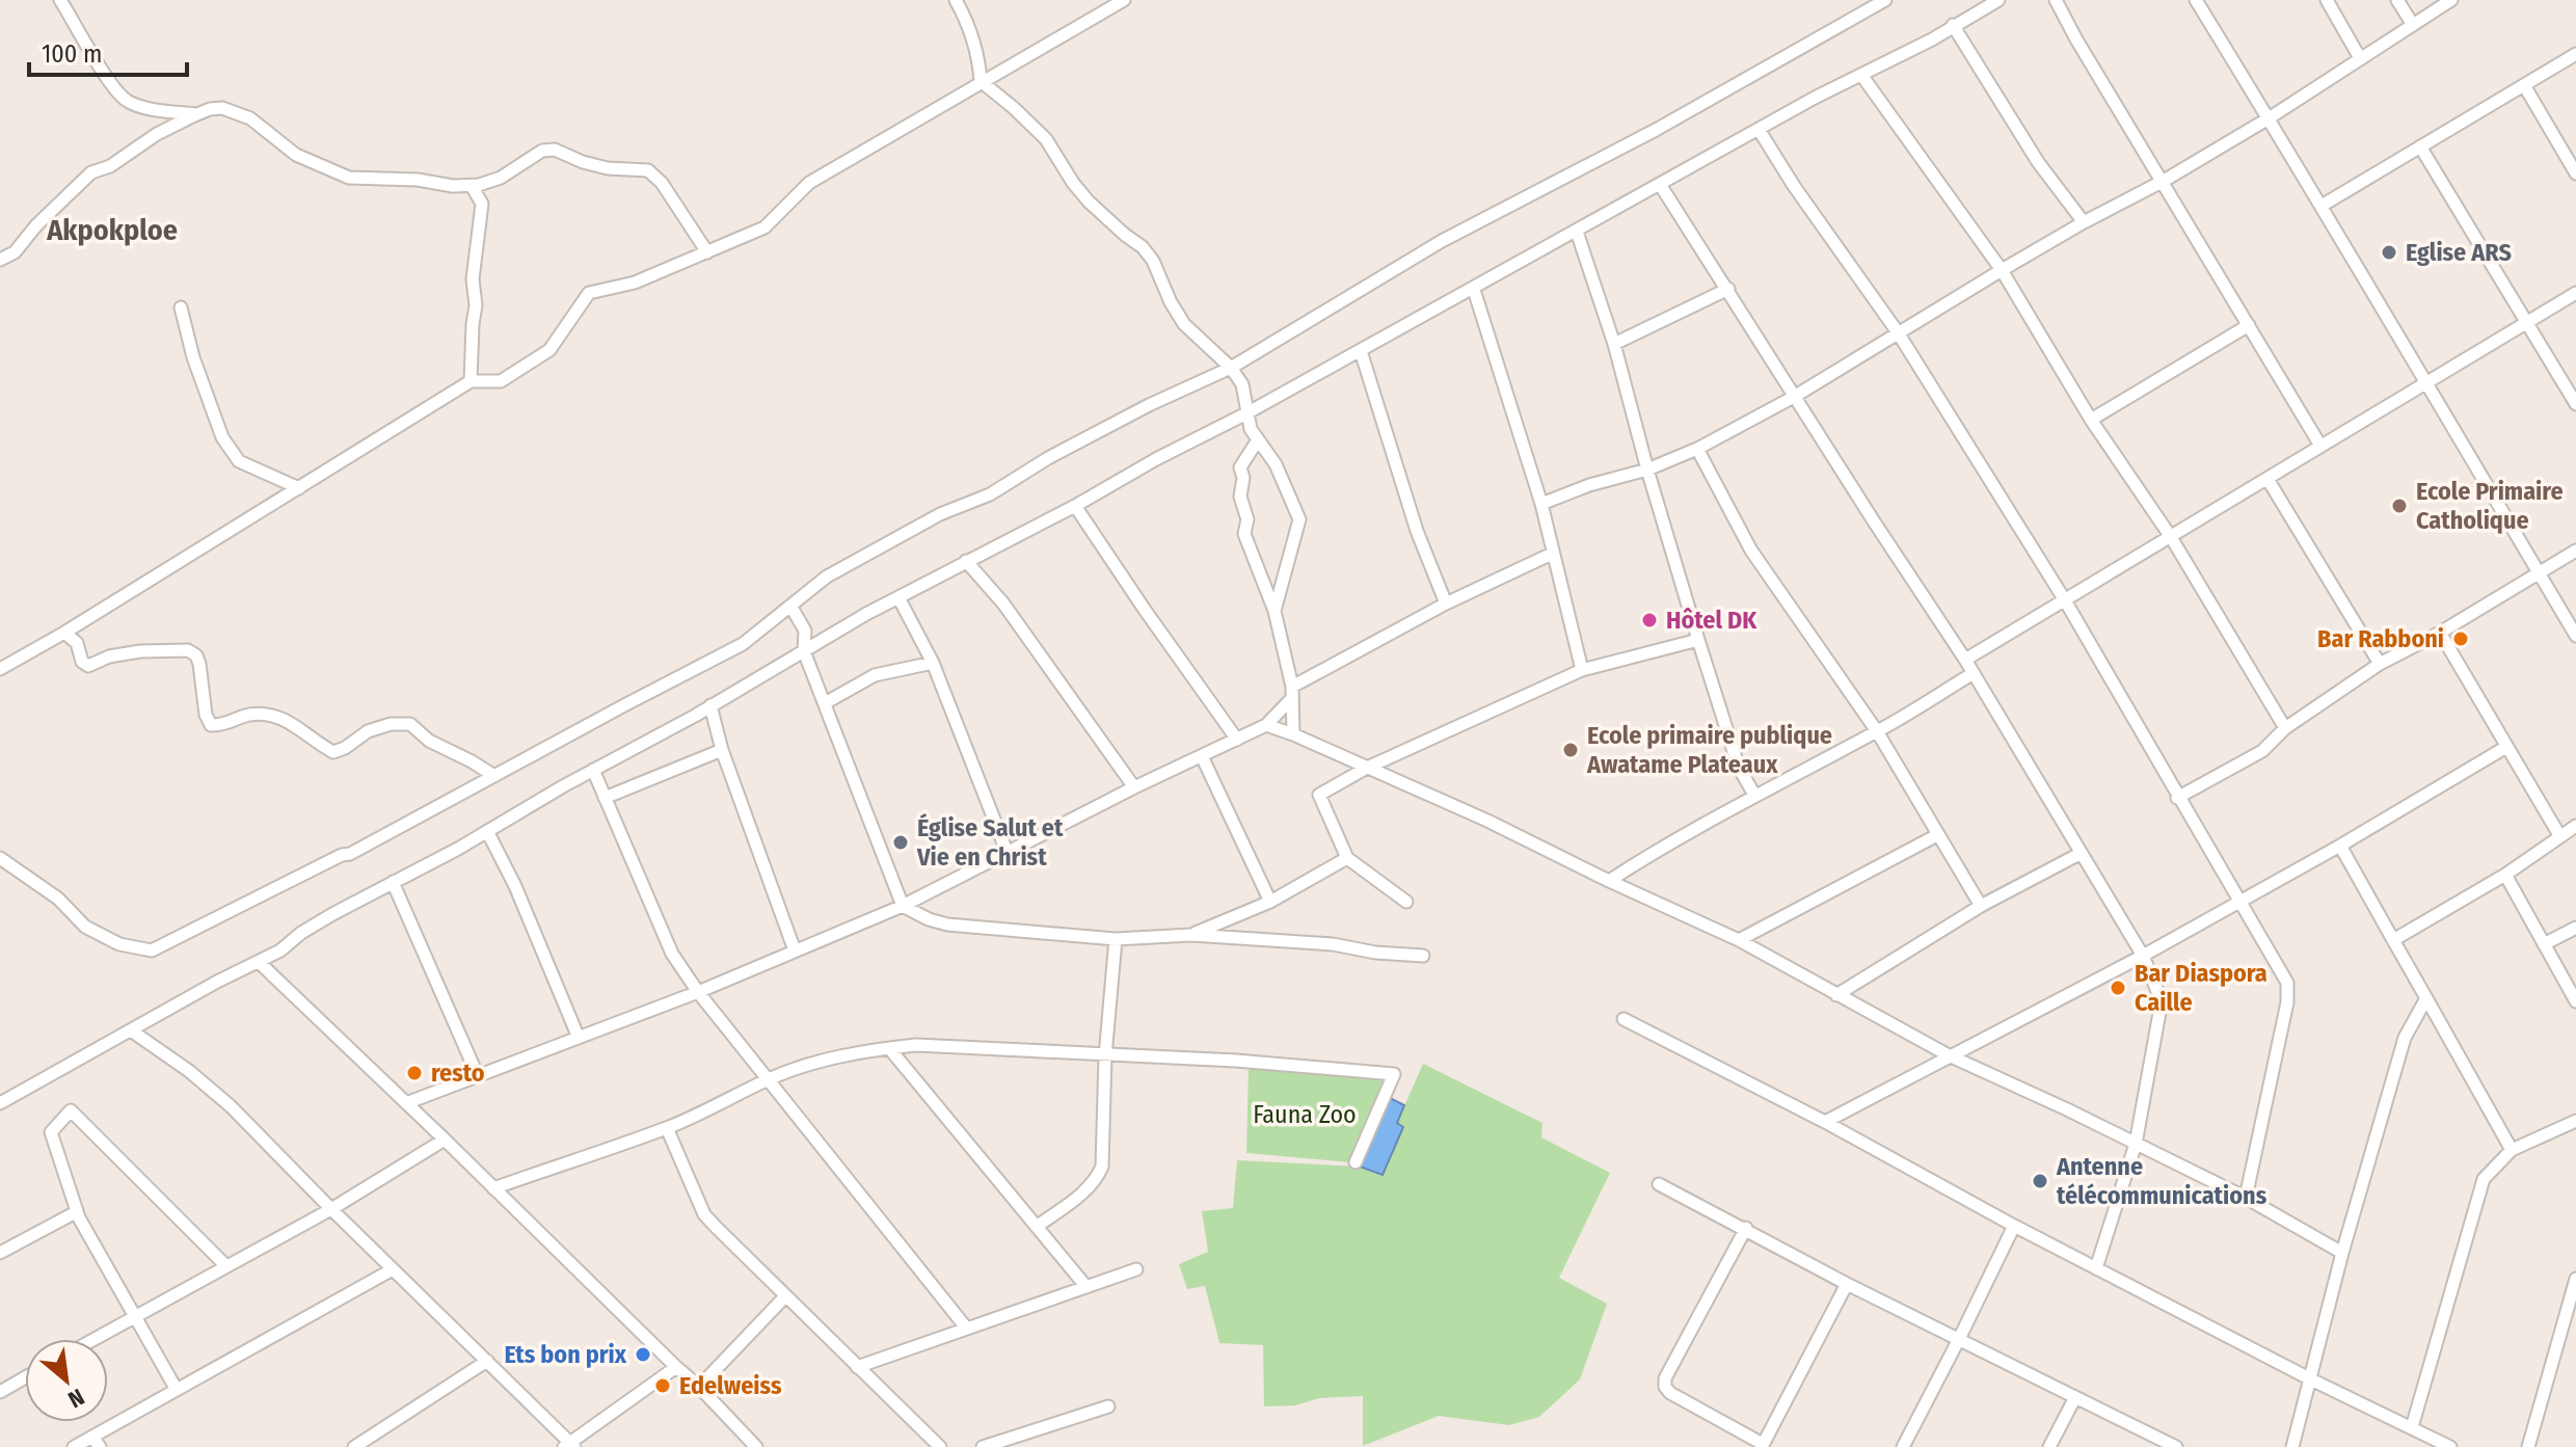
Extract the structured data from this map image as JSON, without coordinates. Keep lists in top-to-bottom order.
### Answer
{
  "districts": ["Akpokploe"],
  "parks": ["Fauna Zoo"],
  "places": [
    "Eglise ARS",
    "Ecole Primaire Catholique",
    "Hôtel DK",
    "Bar Rabboni",
    "Ecole primaire publique Awatame Plateaux",
    "Église Salut et Vie en Christ",
    "Bar Diaspora Caille",
    "resto",
    "Antenne télécommunications",
    "Ets bon prix",
    "Edelweiss"
  ],
  "scale_bar": "100 m",
  "north": "bottom right"
}
